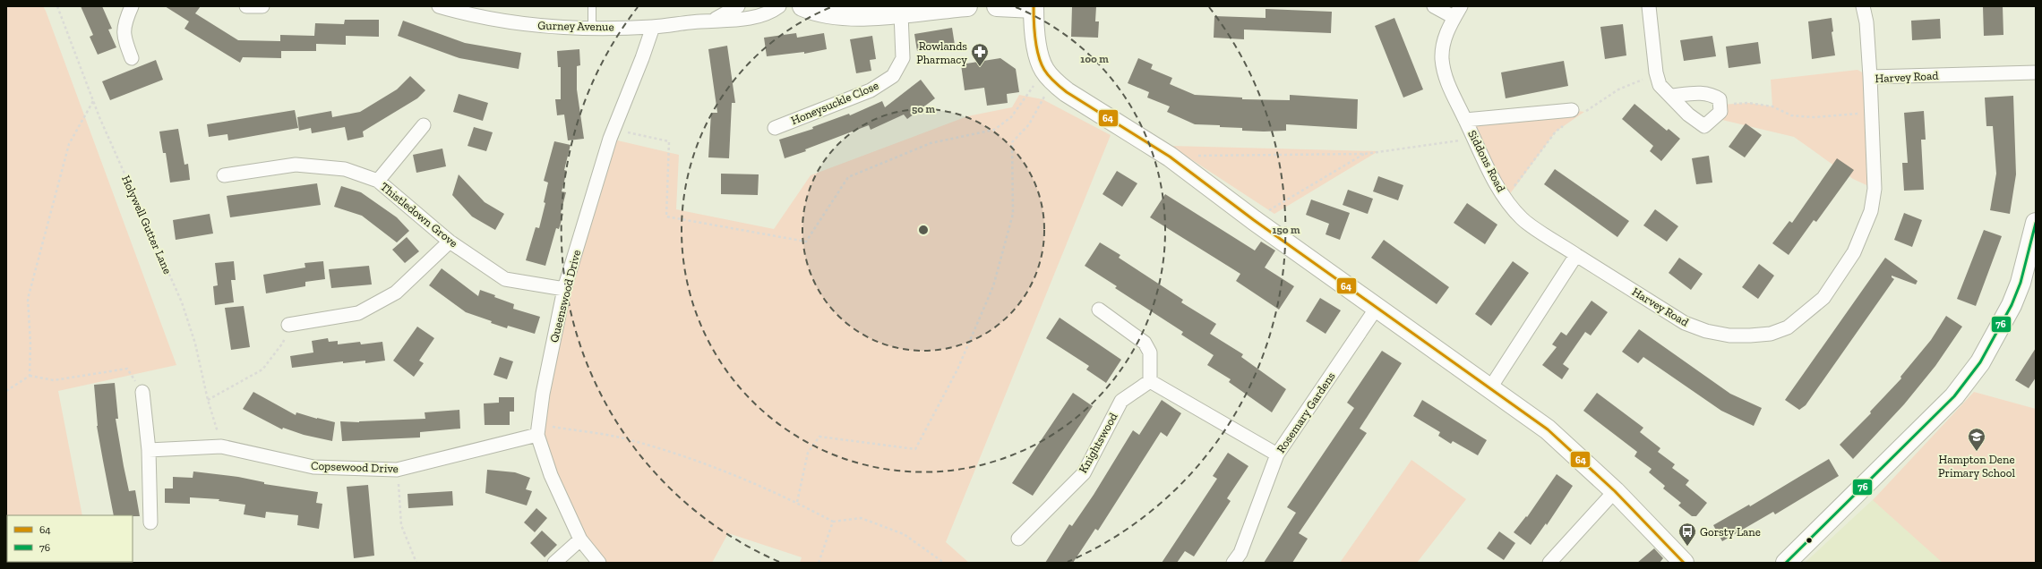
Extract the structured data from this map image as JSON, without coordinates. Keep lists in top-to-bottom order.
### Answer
{
  "streets": {
    "street": [
      "Gurney Avenue",
      "Harvey Road",
      "Honeysuckle Close",
      "Siddons Road",
      "Thistledown Grove",
      "Queenswood Drive",
      "Rosemary Gardens",
      "Knightswood",
      "Copsewood Drive"
    ],
    "path": ["Holywell Gutter Lane"]
  },
  "crossings": [
    ["Gurney Avenue", "Queenswood Drive"],
    ["Harvey Road", "Siddons Road"],
    ["Thistledown Grove", "Queenswood Drive"],
    ["Holywell Gutter Lane", "Copsewood Drive"],
    ["Queenswood Drive", "Copsewood Drive"]
  ],
  "places": {
    "pharmacy": ["Rowlands Pharmacy"],
    "school or university": ["Hampton Dene Primary School"],
    "bus stop": ["Gorsty Lane"]
  },
  "lines": ["transit line 64", "transit line 76"],
  "legend": ["64", "76"],
  "rings": ["100 m", "50 m", "150 m"]
}
